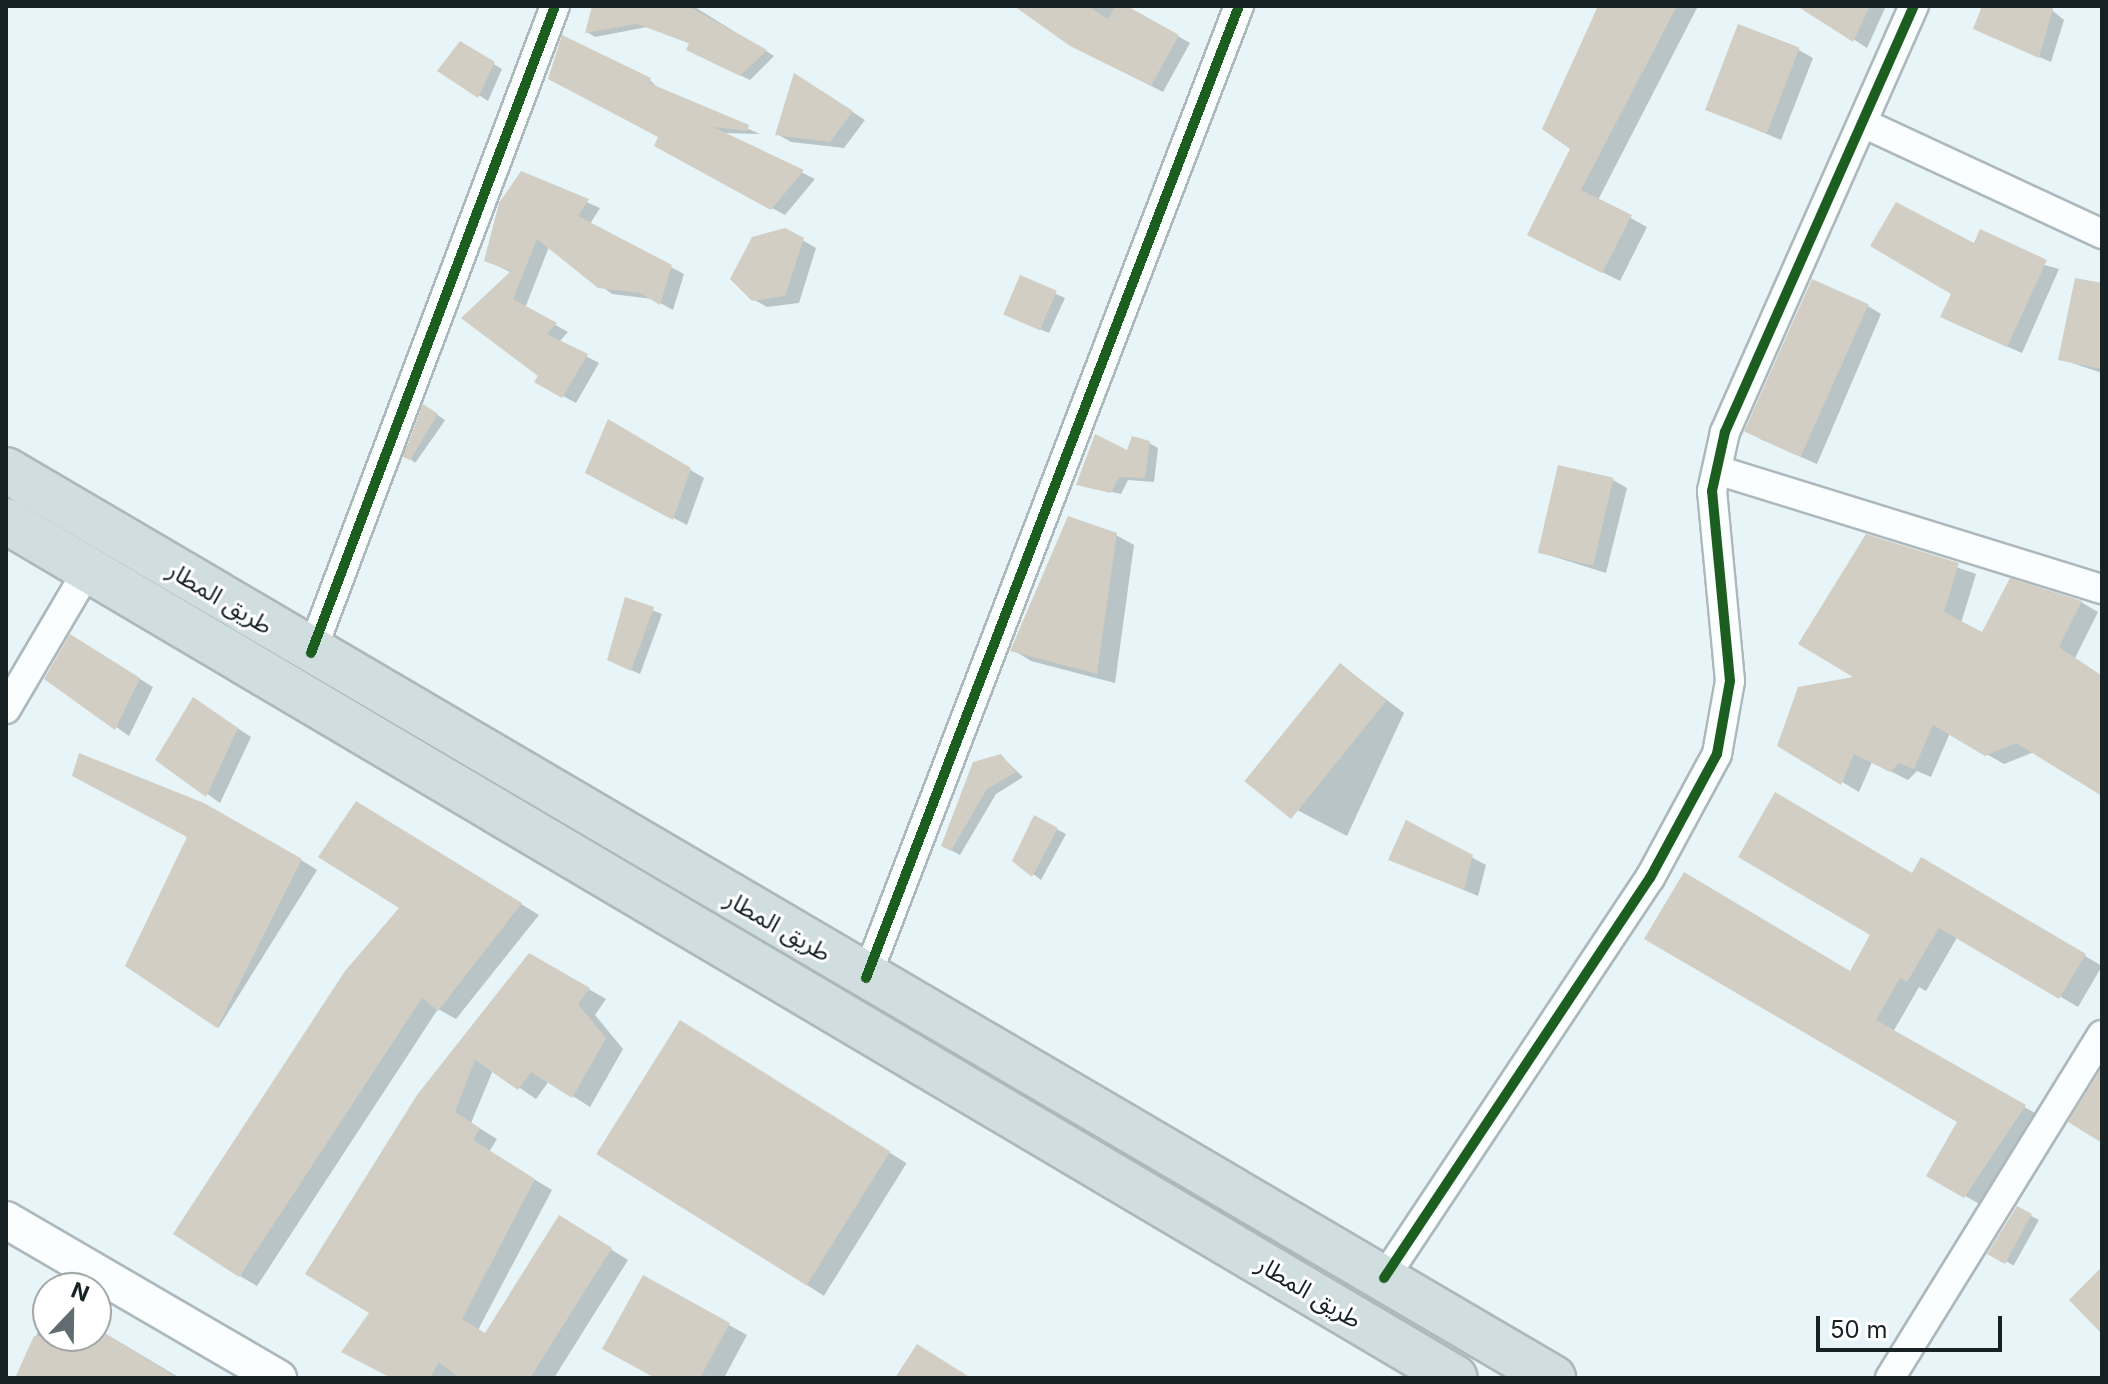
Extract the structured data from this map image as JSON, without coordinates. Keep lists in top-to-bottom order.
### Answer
{
  "streets": {
    "highway": ["طريق المطار"]
  },
  "scale_bar": "50 m",
  "north": "top"
}
